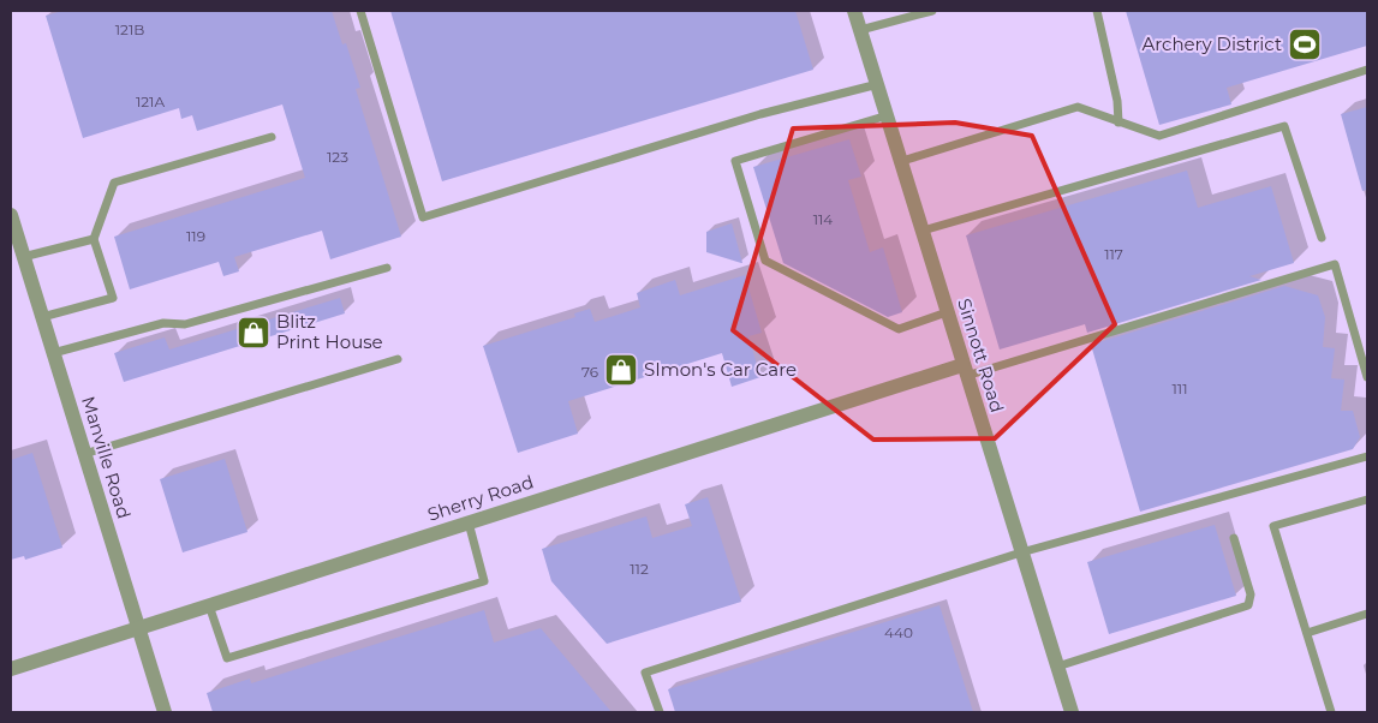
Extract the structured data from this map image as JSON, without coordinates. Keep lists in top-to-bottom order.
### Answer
{
  "streets": {
    "street": ["Sinnott Road", "Manville Road", "Sherry Road"]
  },
  "crossings": [
    ["Sinnott Road", "Sherry Road"],
    ["Manville Road", "Sherry Road"]
  ],
  "places": {
    "sports": ["Archery District"],
    "shop": ["Blitz Print House", "SImon's Car Care"]
  },
  "house_numbers": [
    "121B",
    "121A",
    "123",
    "114",
    "119",
    "117",
    "76",
    "111",
    "112",
    "440"
  ]
}
